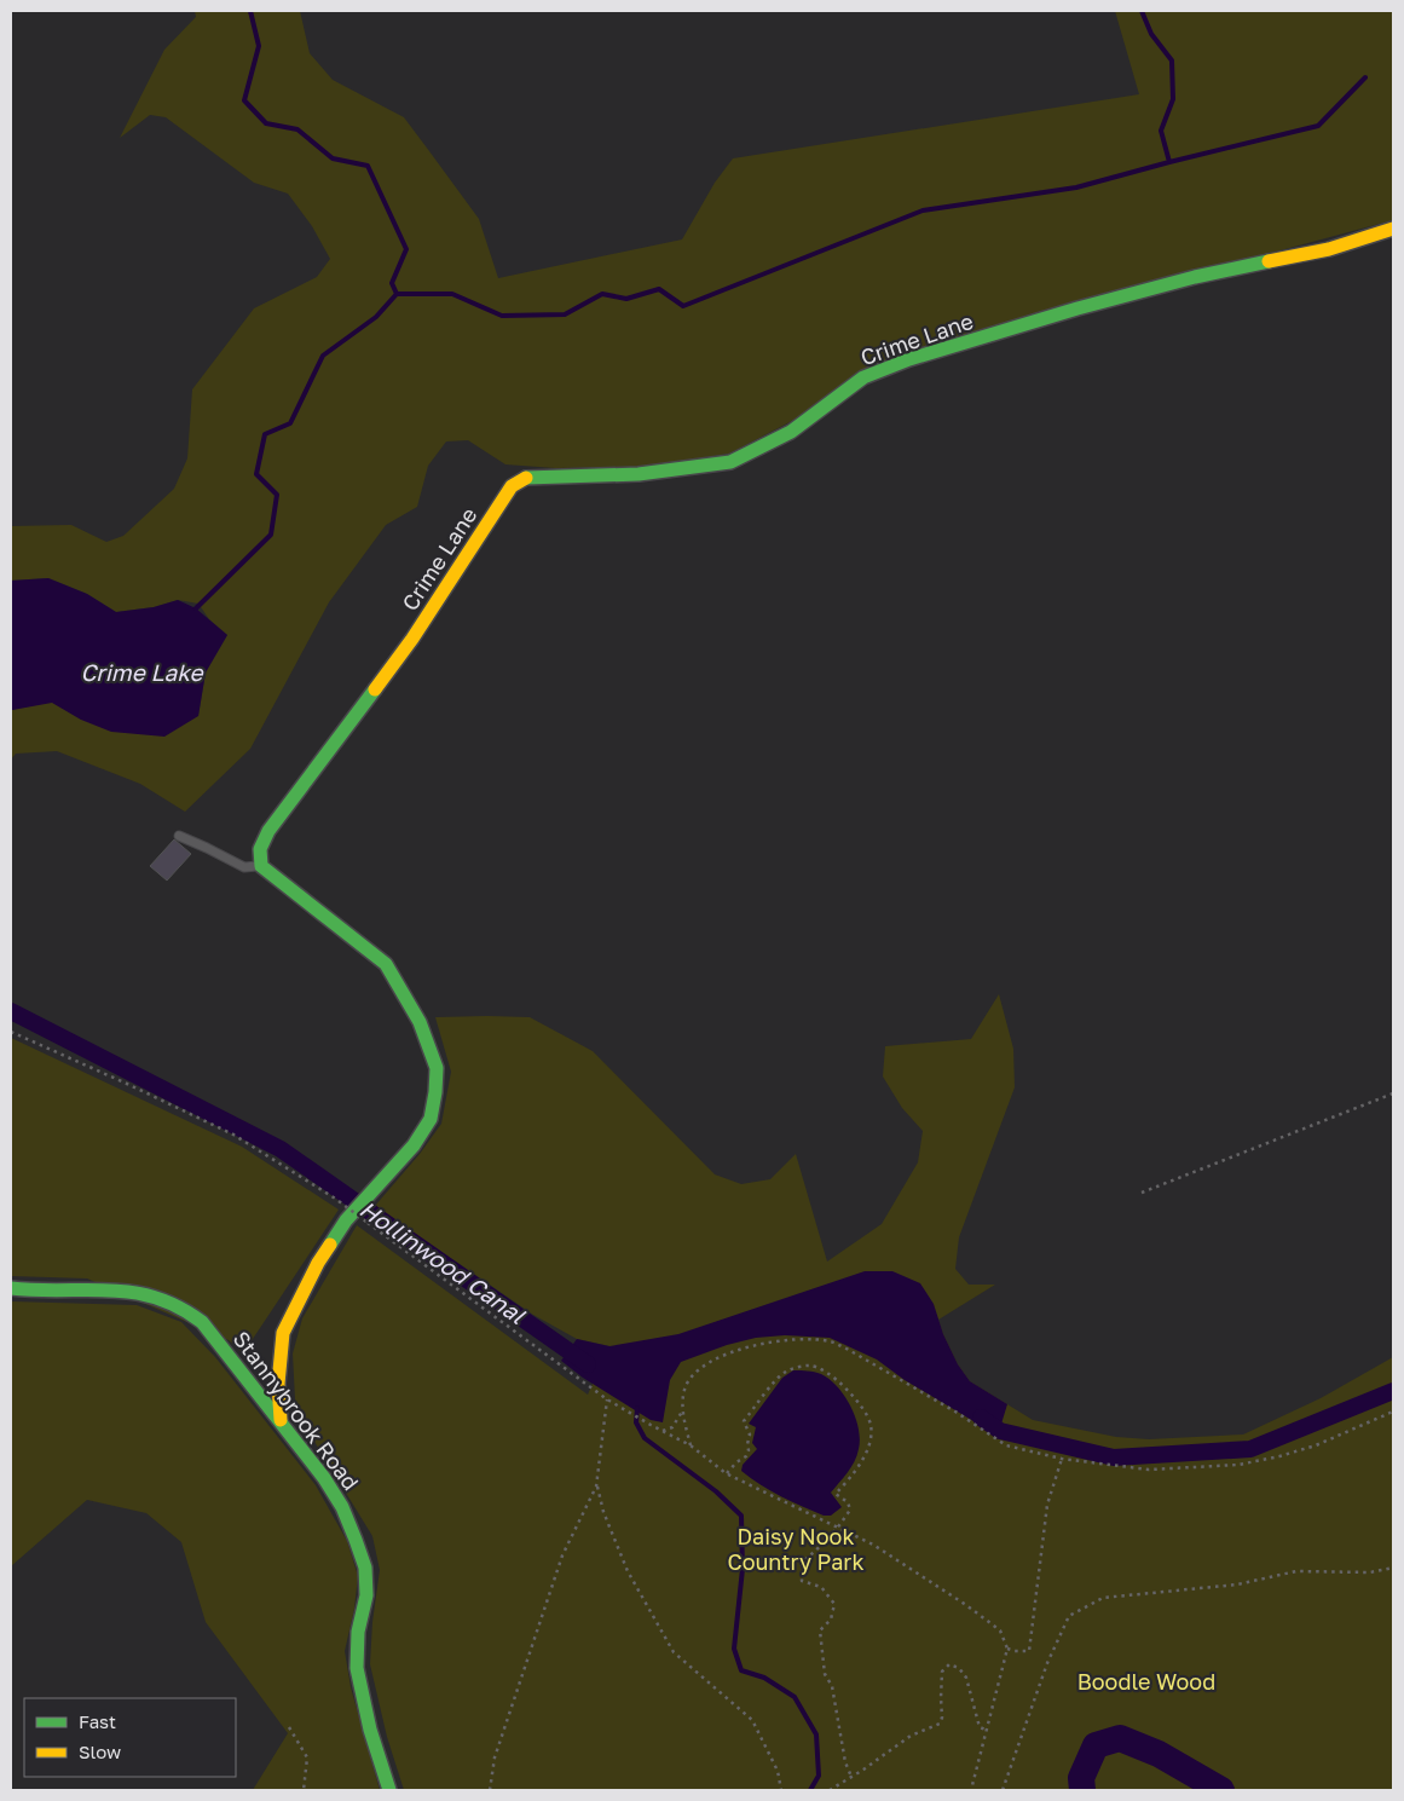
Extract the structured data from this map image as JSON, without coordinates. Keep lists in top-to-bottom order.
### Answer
{
  "streets": {
    "street": ["Crime Lane", "Stannybrook Road"]
  },
  "water": ["Crime Lake", "Hollinwood Canal"],
  "parks": ["Daisy Nook Country Park", "Boodle Wood"],
  "legend": ["Fast", "Slow"]
}
